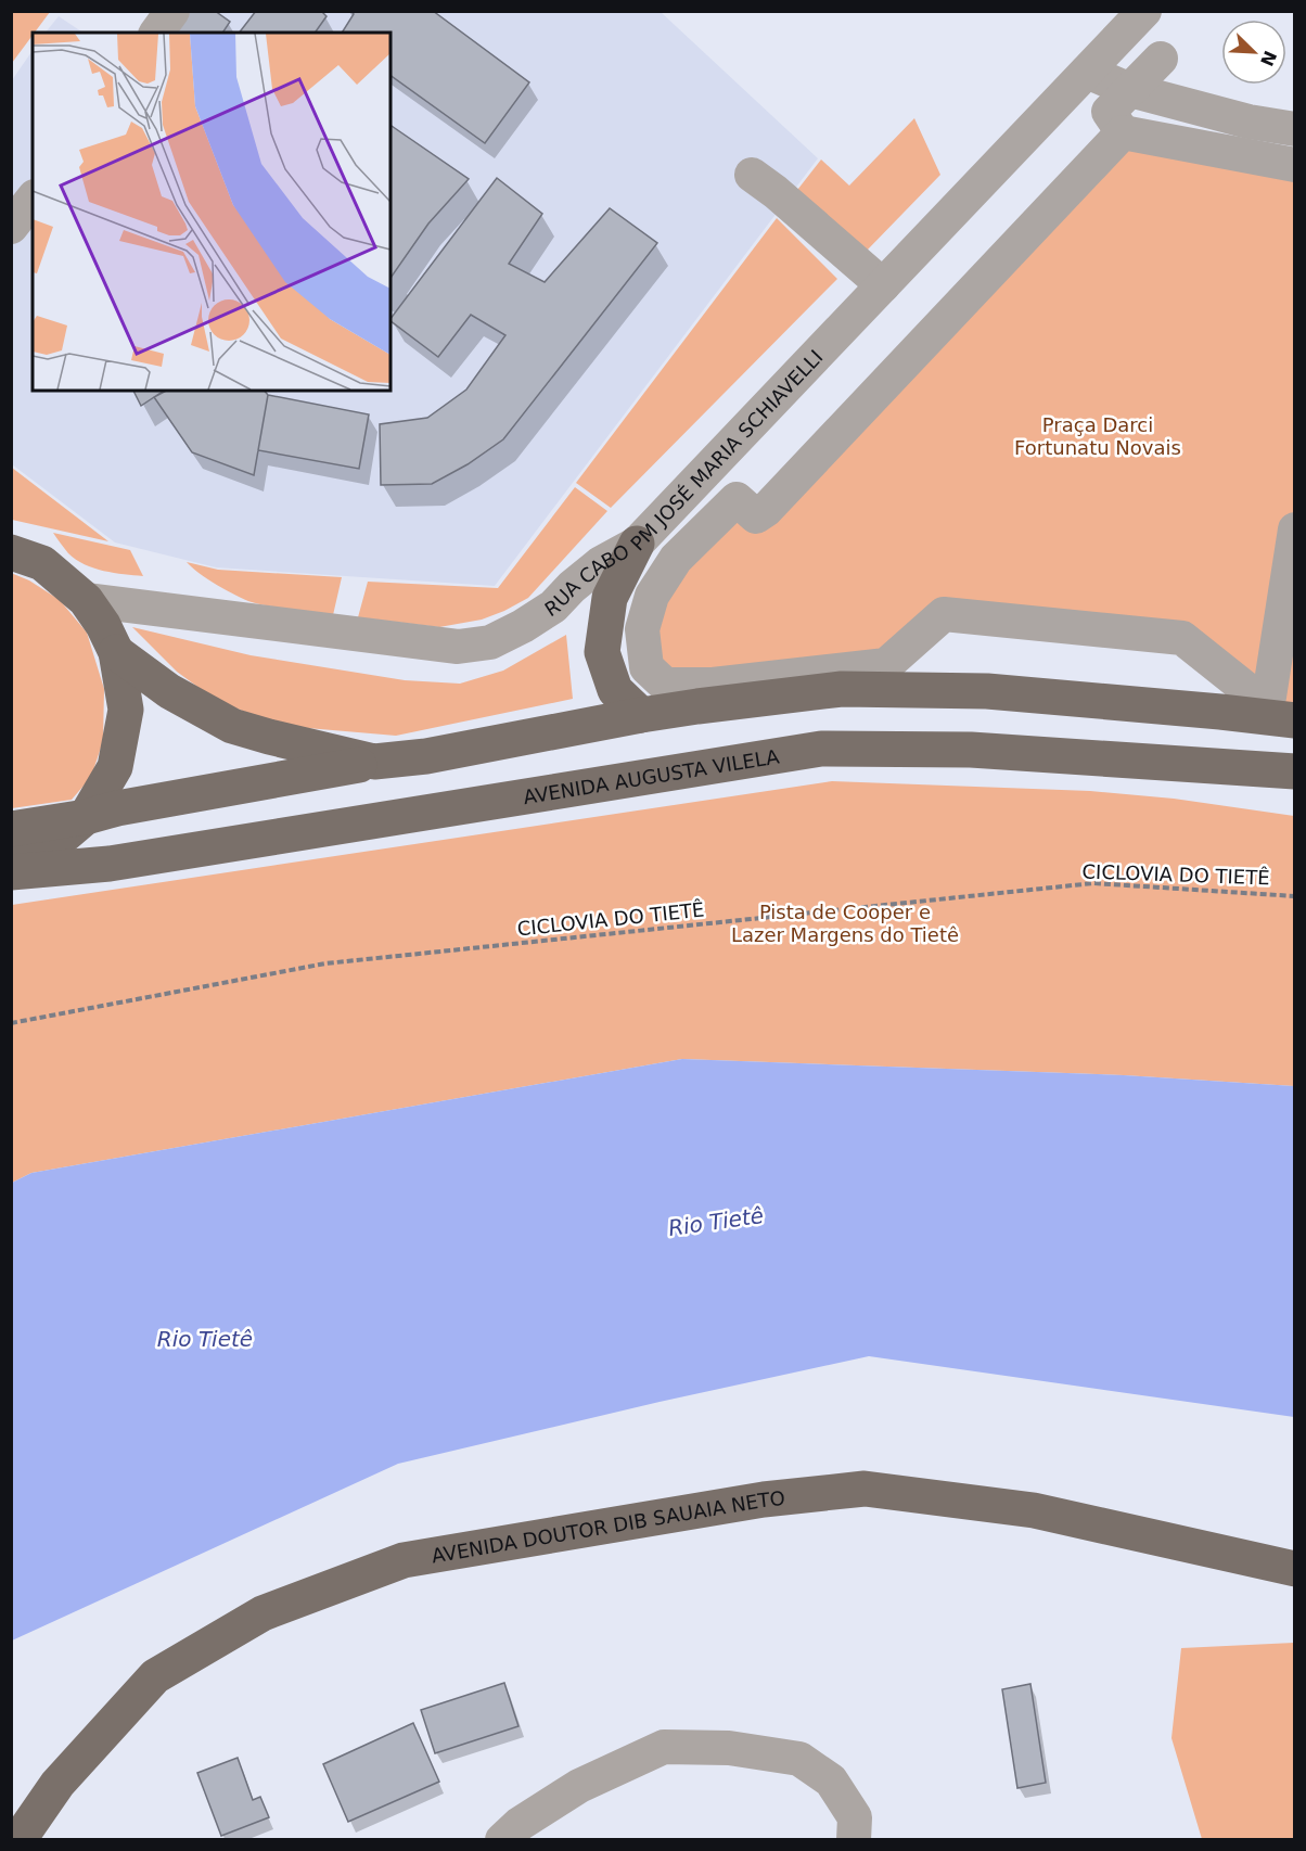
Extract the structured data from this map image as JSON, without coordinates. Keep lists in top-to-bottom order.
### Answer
{
  "streets": {
    "main road": ["AVENIDA AUGUSTA VILELA", "AVENIDA DOUTOR DIB SAUAIA NETO"],
    "street": ["RUA CABO PM JOSÉ MARIA SCHIAVELLI"],
    "path": ["CICLOVIA DO TIETÊ"]
  },
  "water": ["Rio Tietê"],
  "parks": ["Praça Darci Fortunatu Novais", "Pista de Cooper e Lazer Margens do Tietê"],
  "north": "bottom right"
}
